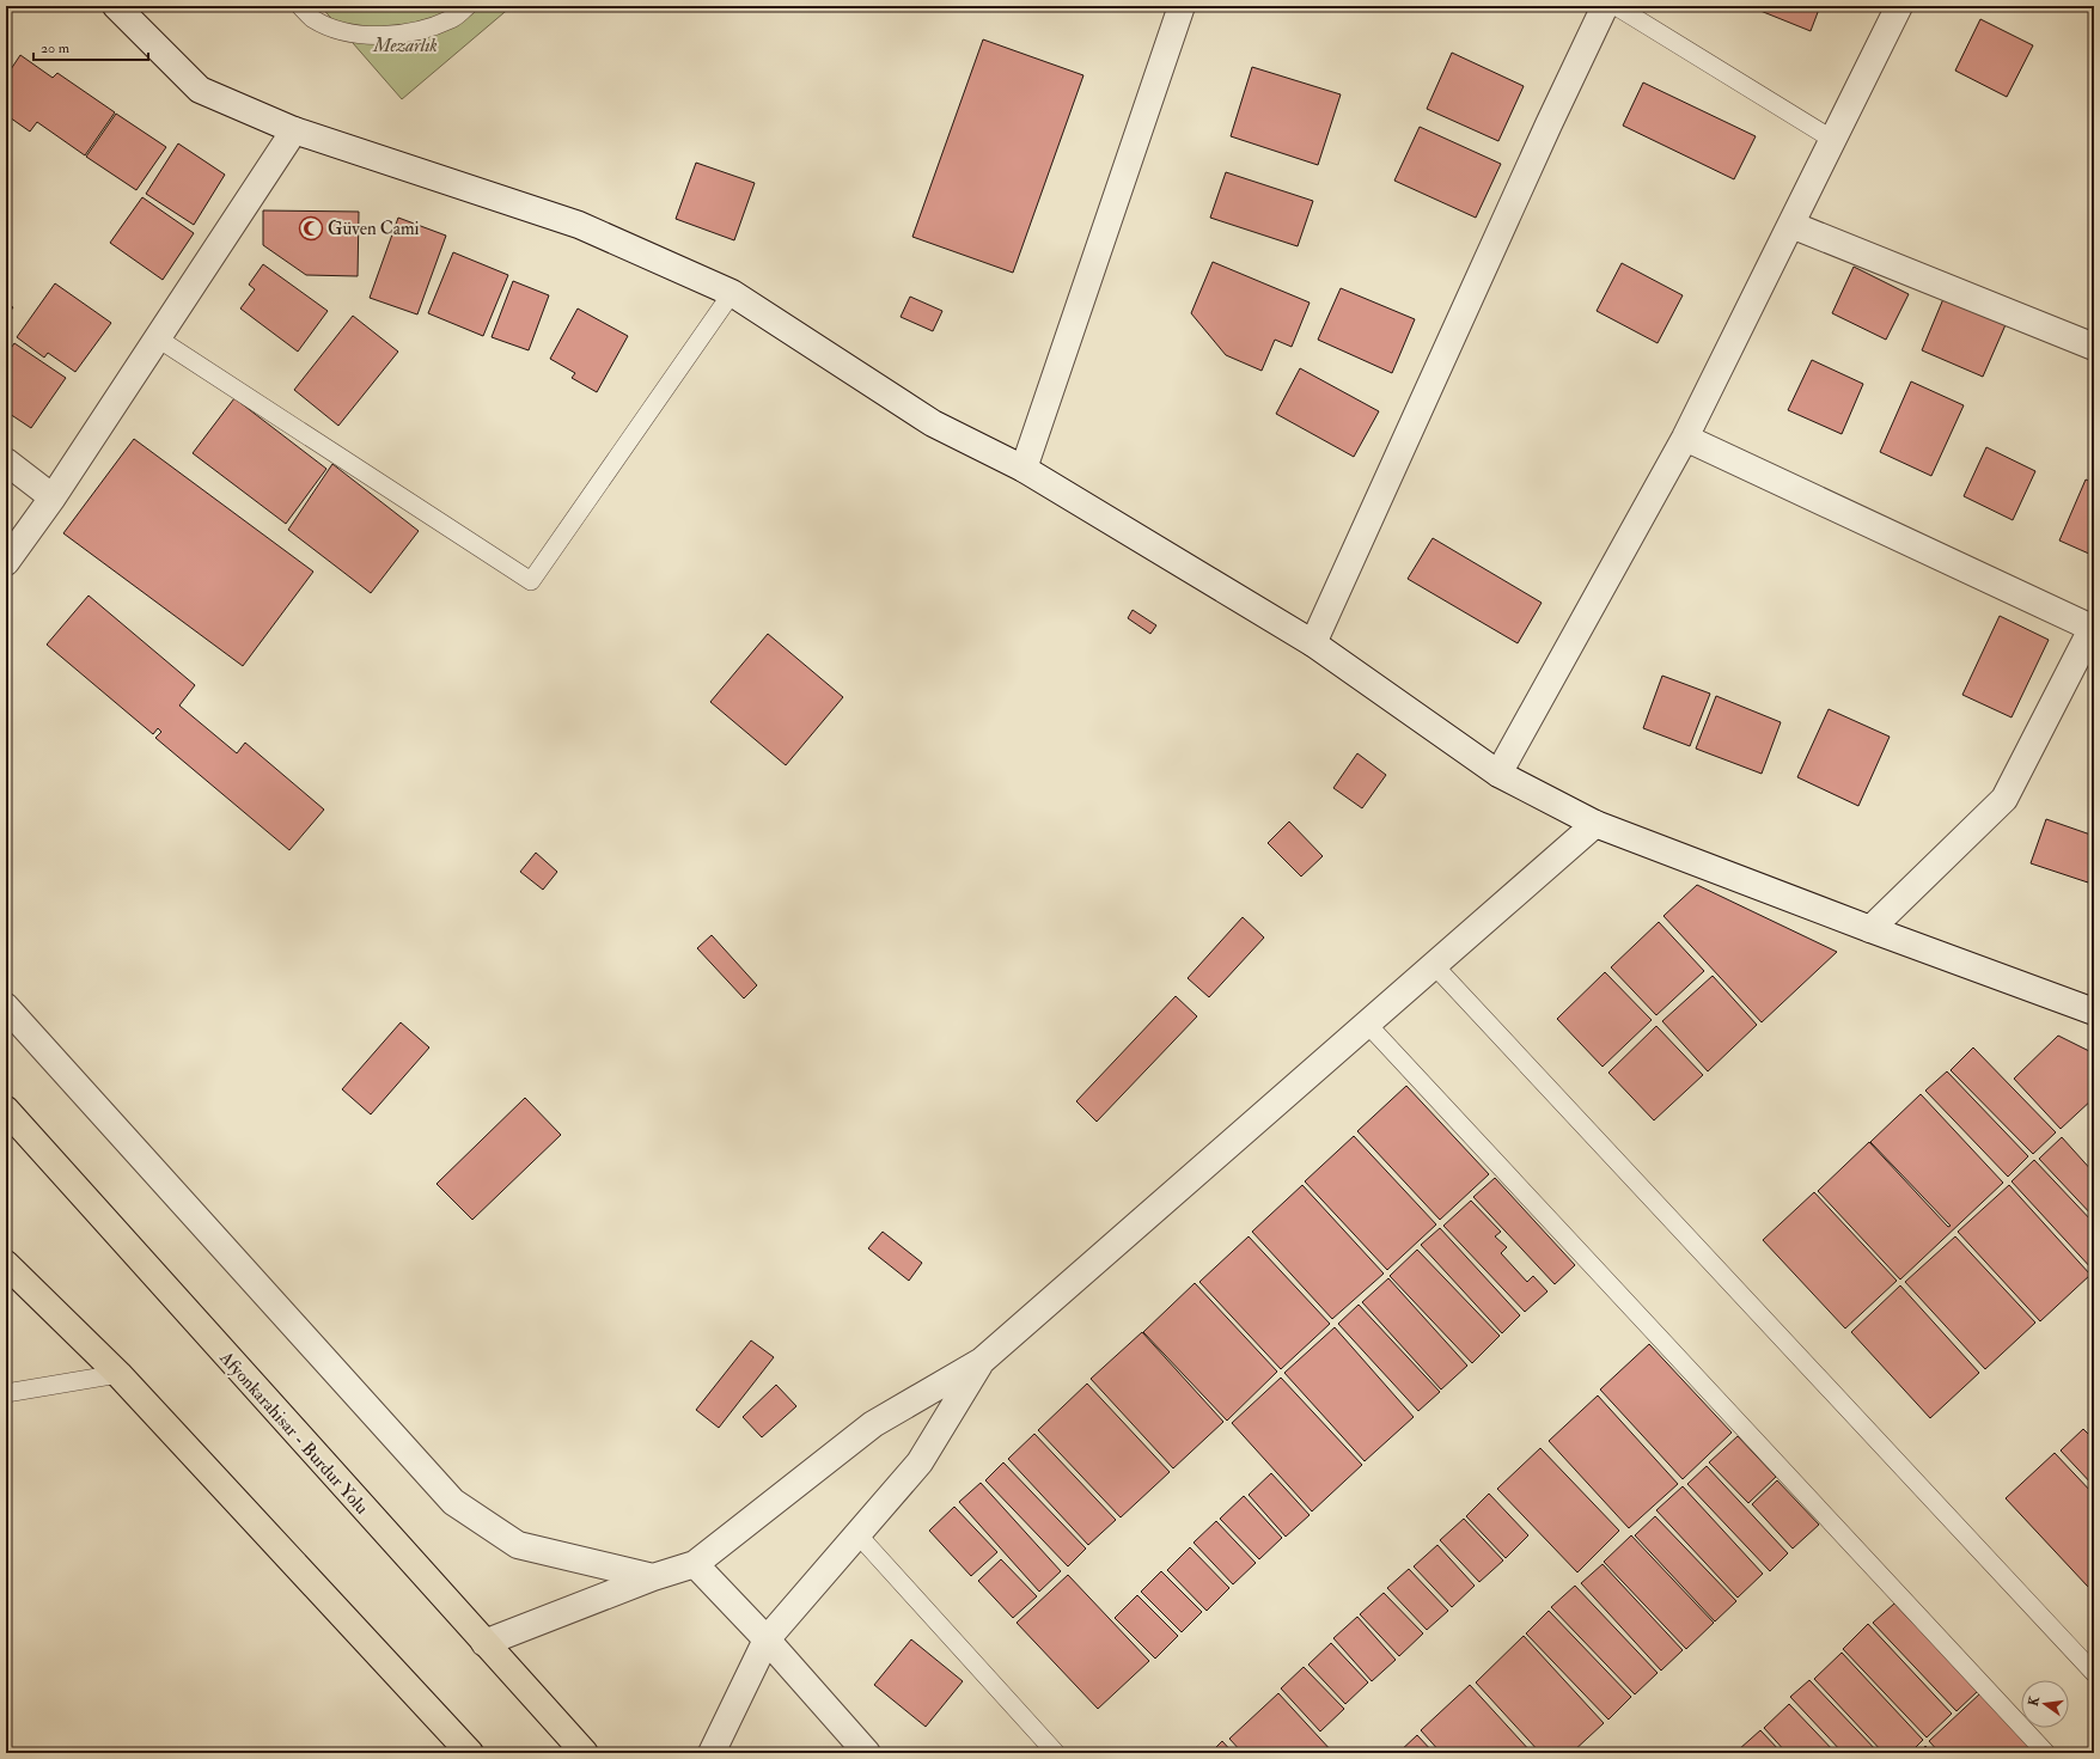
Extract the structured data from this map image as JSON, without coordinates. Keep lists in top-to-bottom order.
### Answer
{
  "streets": {
    "highway": ["Afyonkarahisar - Burdur Yolu"]
  },
  "parks": ["Mezarlık"],
  "places": {
    "mosque": ["Güven Cami"]
  },
  "scale_bar": "20 m",
  "north": "left"
}
